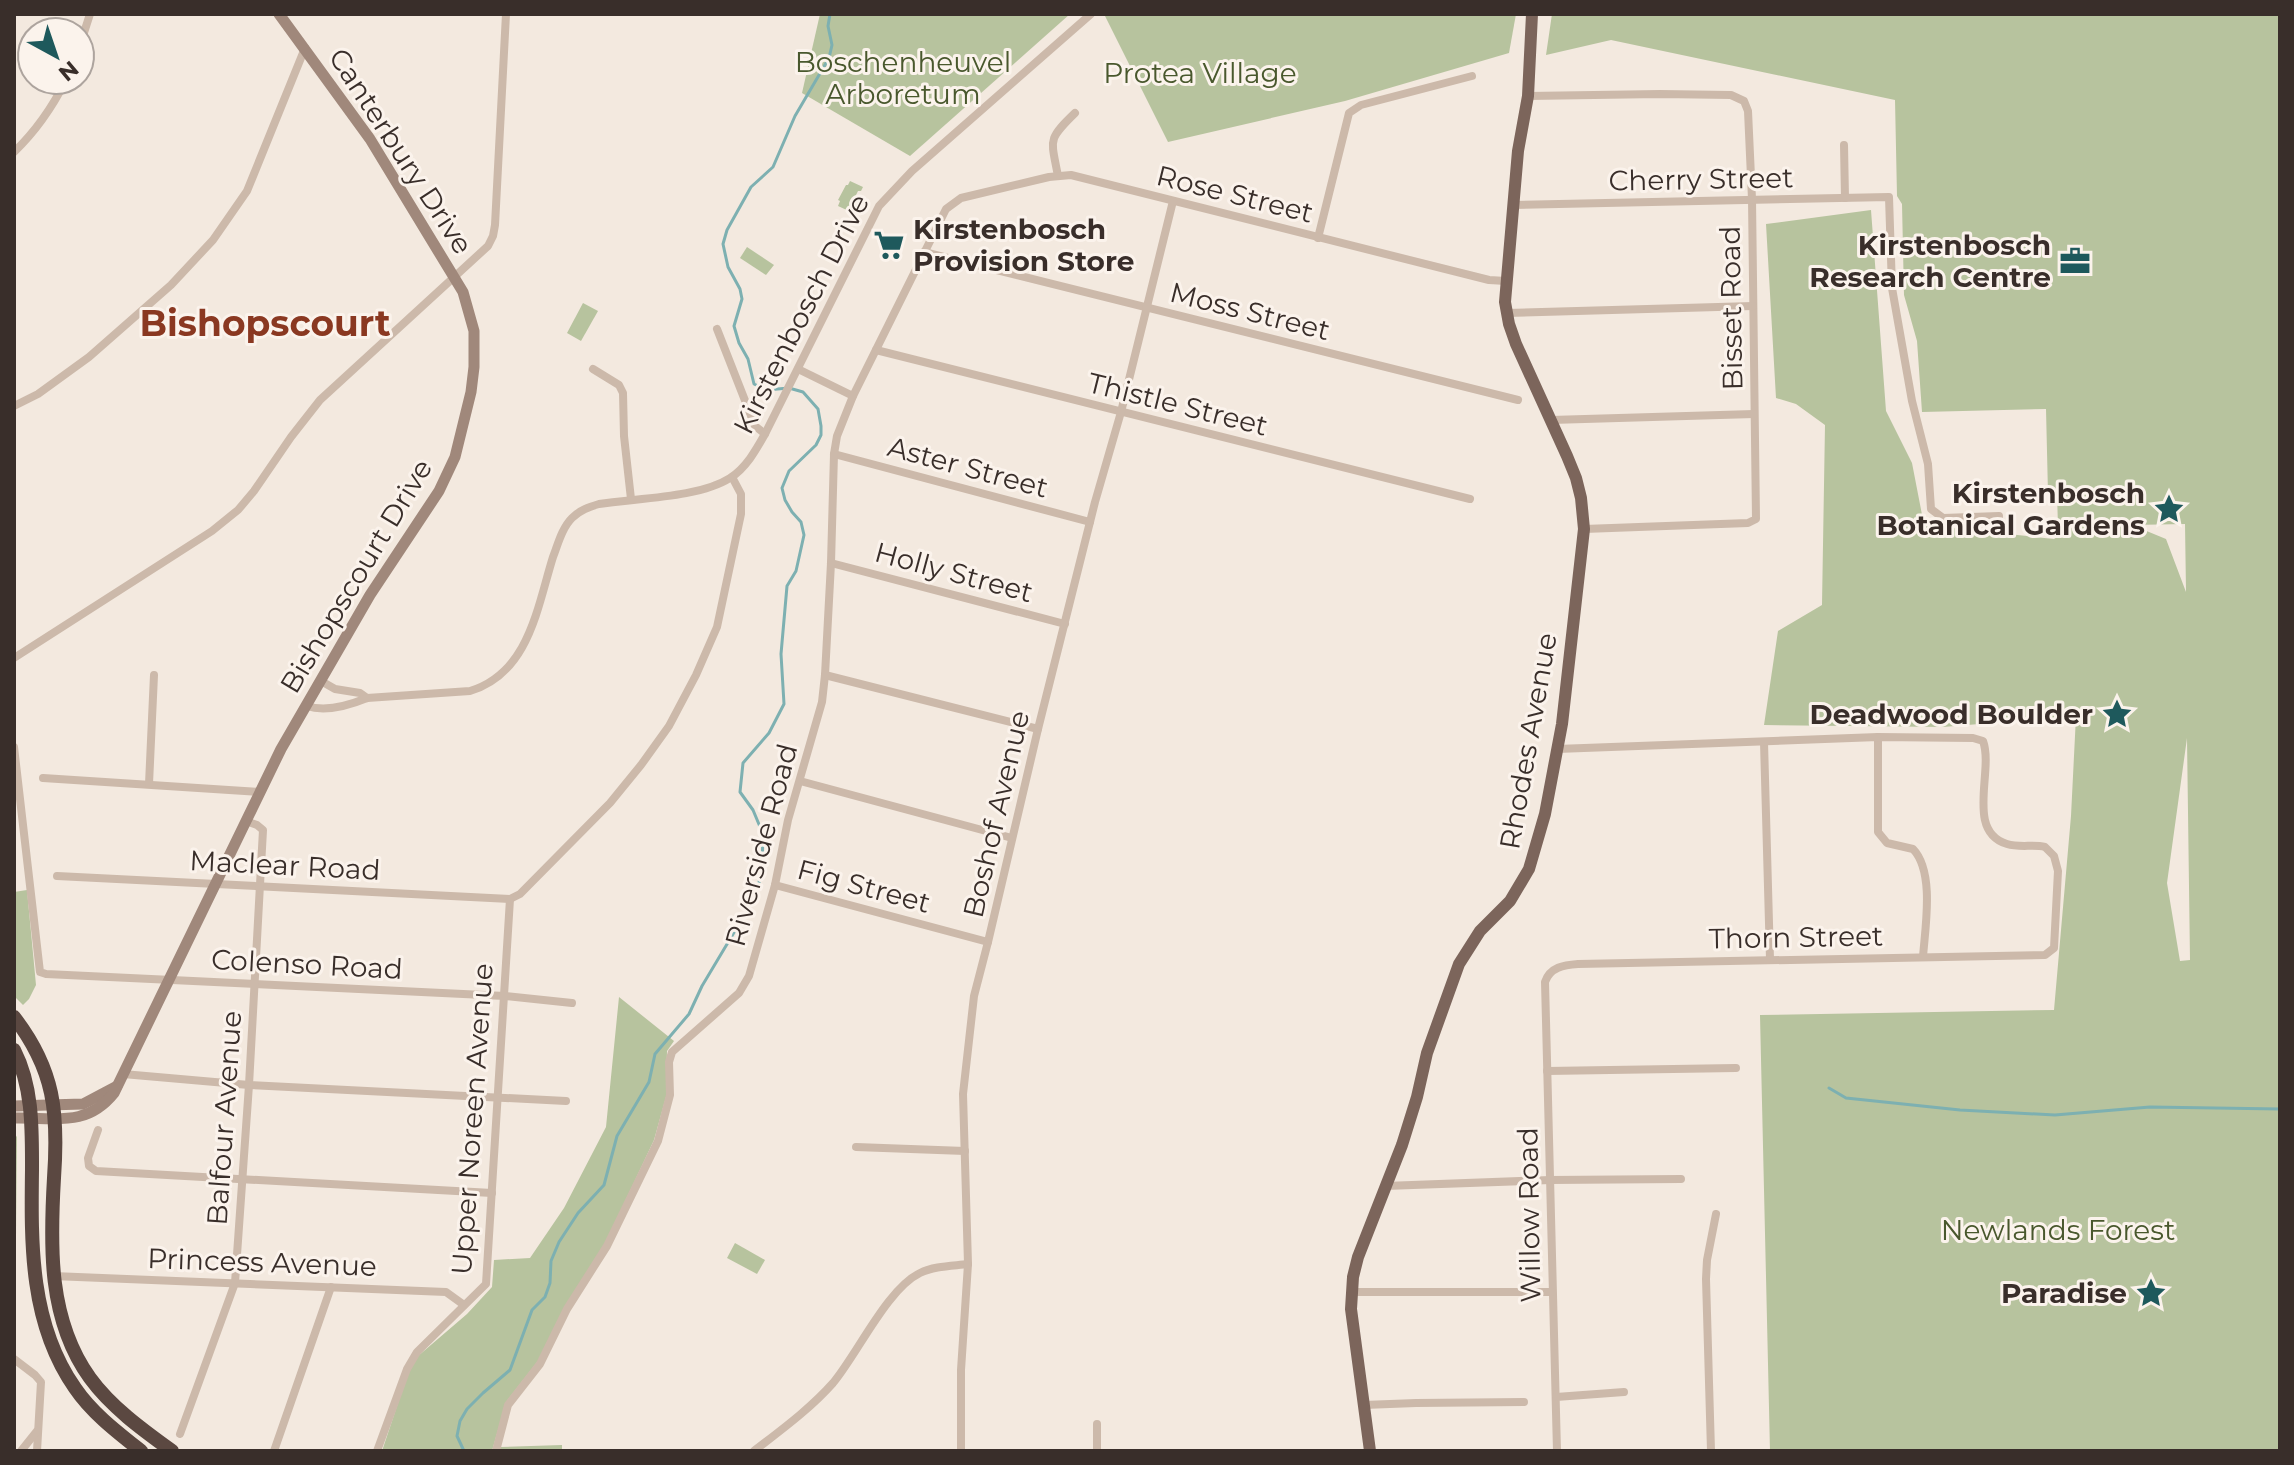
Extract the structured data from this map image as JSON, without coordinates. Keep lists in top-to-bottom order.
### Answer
{
  "streets": {
    "main road": ["Rhodes Avenue"],
    "street": [
      "Canterbury Drive",
      "Cherry Street",
      "Rose Street",
      "Bisset Road",
      "Moss Street",
      "Kirstenbosch Drive",
      "Thistle Street",
      "Aster Street",
      "Holly Street",
      "Bishopscourt Drive",
      "Boshof Avenue",
      "Riverside Road",
      "Maclear Road",
      "Fig Street",
      "Thorn Street",
      "Colenso Road",
      "Balfour Avenue",
      "Upper Noreen Avenue",
      "Willow Road",
      "Princess Avenue"
    ]
  },
  "crossings": [
    ["Canterbury Drive", "Bishopscourt Drive"],
    ["Cherry Street", "Bisset Road"],
    ["Cherry Street", "Rhodes Avenue"],
    ["Rose Street", "Rhodes Avenue"],
    ["Rose Street", "Boshof Avenue"],
    ["Rose Street", "Riverside Road"],
    ["Bisset Road", "Rhodes Avenue"],
    ["Moss Street", "Boshof Avenue"],
    ["Moss Street", "Riverside Road"],
    ["Kirstenbosch Drive", "Bishopscourt Drive"],
    ["Thistle Street", "Boshof Avenue"],
    ["Thistle Street", "Riverside Road"],
    ["Aster Street", "Boshof Avenue"],
    ["Aster Street", "Riverside Road"],
    ["Holly Street", "Boshof Avenue"],
    ["Holly Street", "Riverside Road"],
    ["Bishopscourt Drive", "Maclear Road"],
    ["Bishopscourt Drive", "Colenso Road"],
    ["Bishopscourt Drive", "Balfour Avenue"],
    ["Boshof Avenue", "Fig Street"],
    ["Riverside Road", "Fig Street"],
    ["Maclear Road", "Balfour Avenue"],
    ["Maclear Road", "Upper Noreen Avenue"],
    ["Thorn Street", "Willow Road"],
    ["Colenso Road", "Balfour Avenue"],
    ["Colenso Road", "Upper Noreen Avenue"],
    ["Balfour Avenue", "Princess Avenue"],
    ["Upper Noreen Avenue", "Princess Avenue"]
  ],
  "districts": ["Bishopscourt"],
  "parks": ["Boschenheuvel Arboretum", "Protea Village", "Newlands Forest"],
  "places": {
    "supermarket": ["Kirstenbosch Provision Store"],
    "office": ["Kirstenbosch Research Centre"],
    "place": ["Kirstenbosch Botanical Gardens", "Deadwood Boulder", "Paradise"]
  },
  "north": "bottom right"
}
